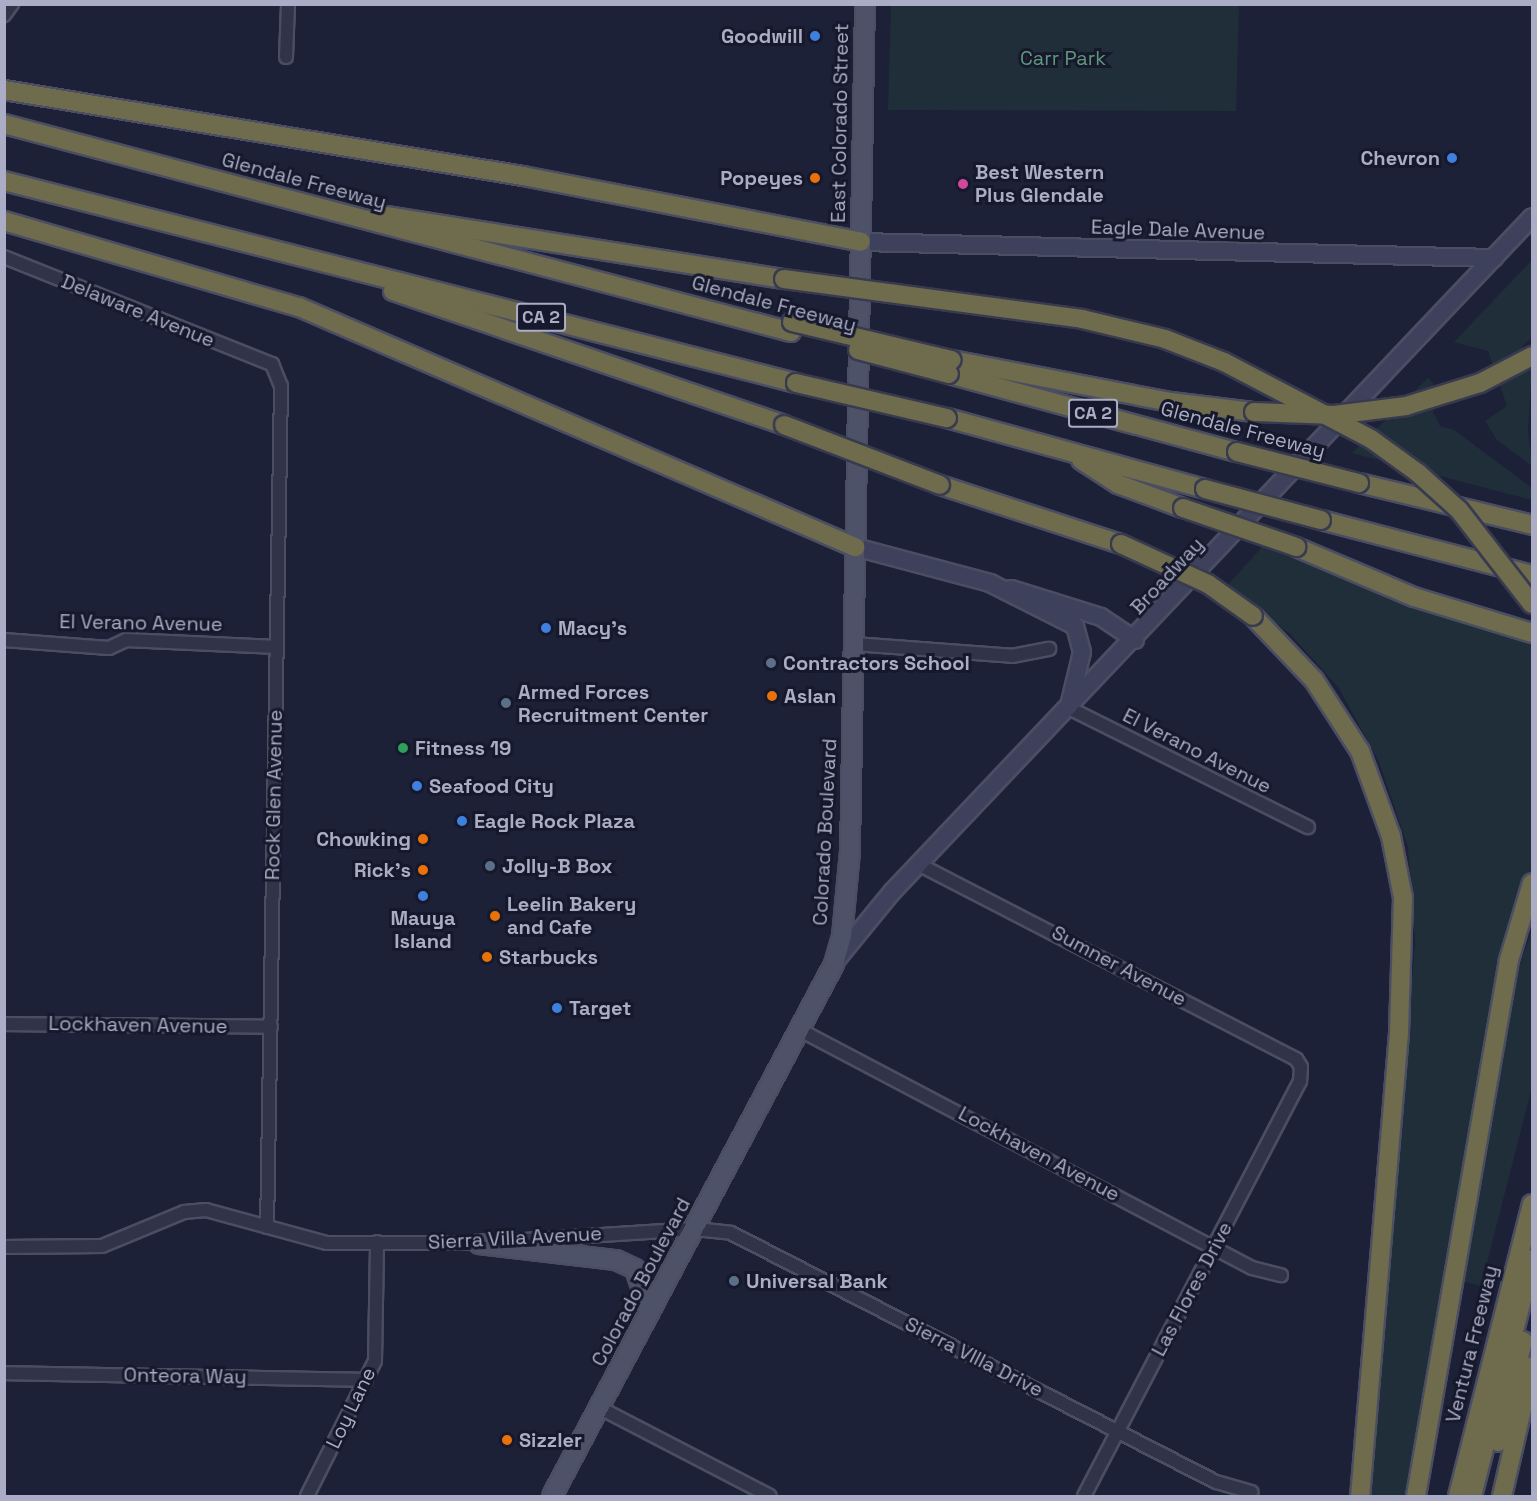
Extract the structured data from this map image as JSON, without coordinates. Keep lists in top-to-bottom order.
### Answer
{
  "streets": {
    "highway": ["Glendale Freeway", "CA 2", "Ventura Freeway"],
    "main road": [
      "East Colorado Street",
      "Eagle Dale Avenue",
      "Broadway",
      "Colorado Boulevard"
    ],
    "street": [
      "Delaware Avenue",
      "El Verano Avenue",
      "Rock Glen Avenue",
      "Sumner Avenue",
      "Lockhaven Avenue",
      "Sierra Villa Avenue",
      "Las Flores Drive",
      "Sierra VIlla Drive",
      "Onteora Way",
      "Loy Lane"
    ]
  },
  "crossings": [
    ["East Colorado Street", "Eagle Dale Avenue"],
    ["East Colorado Street", "Colorado Boulevard"],
    ["Eagle Dale Avenue", "Broadway"],
    ["Eagle Dale Avenue", "Colorado Boulevard"],
    ["Delaware Avenue", "Rock Glen Avenue"],
    ["Broadway", "El Verano Avenue"],
    ["Broadway", "Colorado Boulevard"],
    ["Broadway", "Sumner Avenue"],
    ["El Verano Avenue", "Rock Glen Avenue"],
    ["Rock Glen Avenue", "Lockhaven Avenue"],
    ["Rock Glen Avenue", "Sierra Villa Avenue"],
    ["Colorado Boulevard", "Lockhaven Avenue"],
    ["Colorado Boulevard", "Sierra Villa Avenue"],
    ["Colorado Boulevard", "Sierra VIlla Drive"],
    ["Sumner Avenue", "Las Flores Drive"],
    ["Lockhaven Avenue", "Las Flores Drive"],
    ["Sierra Villa Avenue", "Sierra VIlla Drive"],
    ["Sierra Villa Avenue", "Loy Lane"],
    ["Las Flores Drive", "Sierra VIlla Drive"],
    ["Onteora Way", "Loy Lane"]
  ],
  "parks": ["Carr Park"],
  "places": [
    "Goodwill",
    "Chevron",
    "Popeyes",
    "Best Western Plus Glendale",
    "Macy's",
    "Contractors School",
    "Aslan",
    "Armed Forces Recruitment Center",
    "Fitness 19",
    "Seafood City",
    "Eagle Rock Plaza",
    "Chowking",
    "Jolly-B Box",
    "Rick's",
    "Mauya Island",
    "Leelin Bakery and Cafe",
    "Starbucks",
    "Target",
    "Universal Bank",
    "Sizzler"
  ]
}
